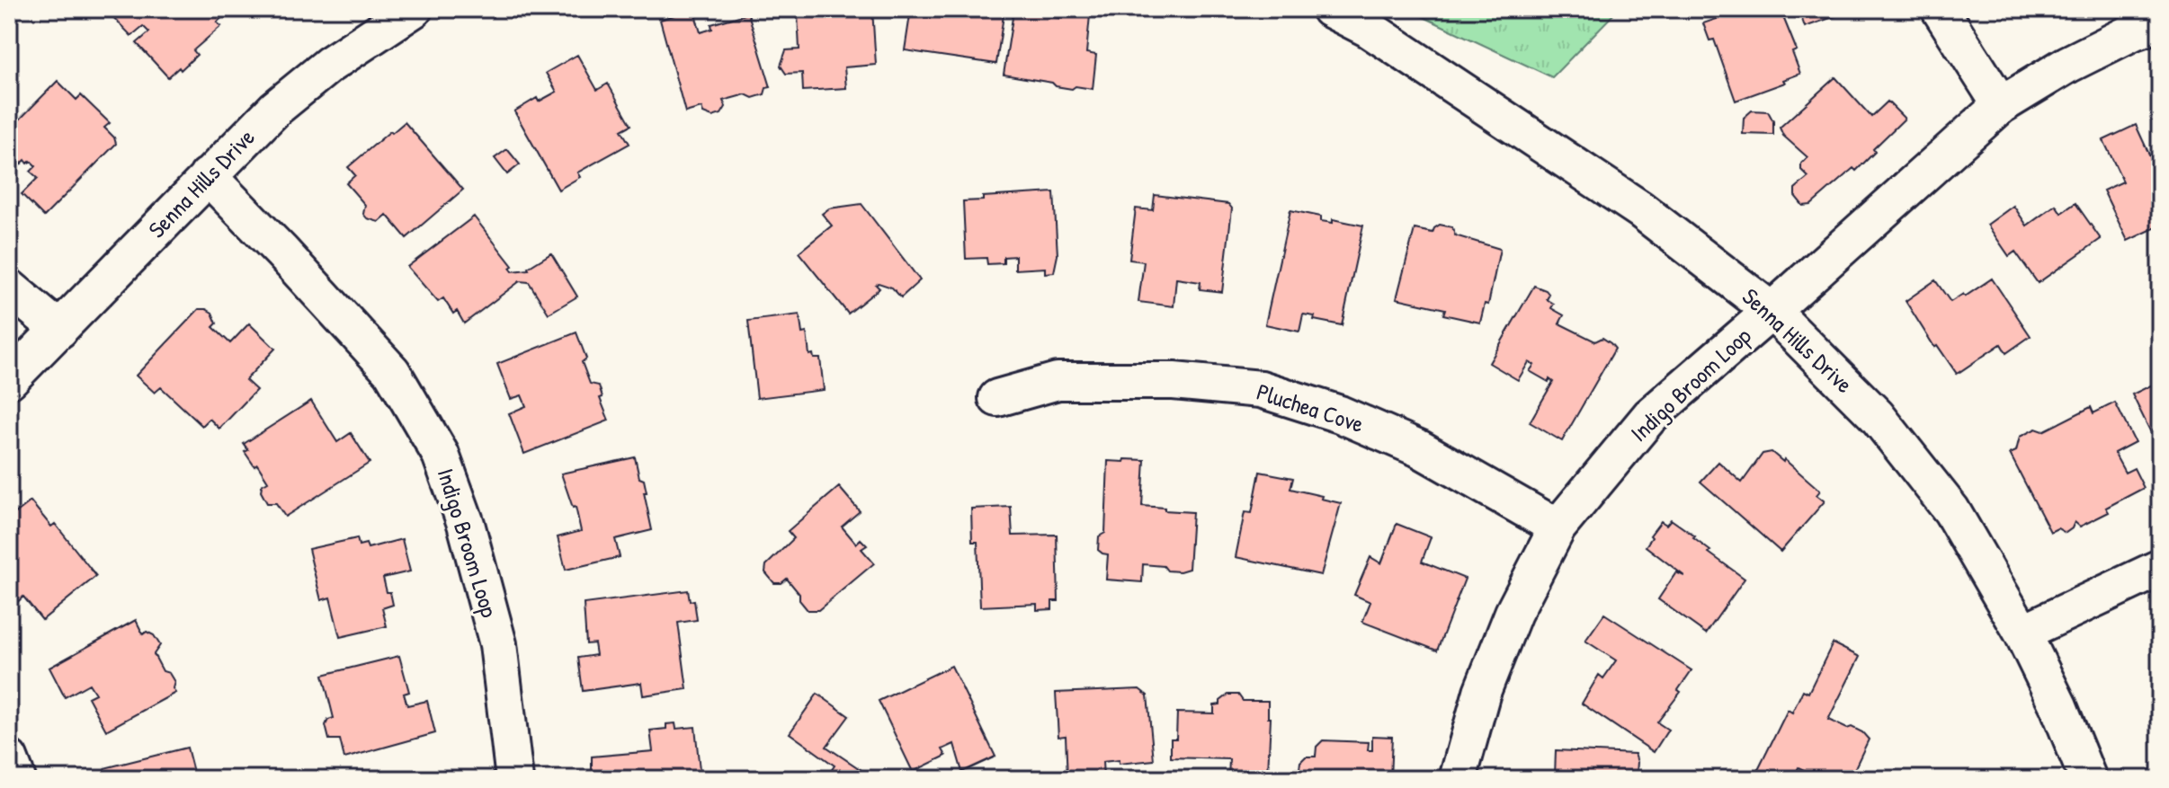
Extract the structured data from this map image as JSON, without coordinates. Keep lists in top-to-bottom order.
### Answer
{
  "streets": {
    "street": ["Senna Hills Drive", "Indigo Broom Loop", "Pluchea Cove"]
  },
  "crossings": [
    ["Senna Hills Drive", "Indigo Broom Loop"],
    ["Indigo Broom Loop", "Pluchea Cove"]
  ]
}
